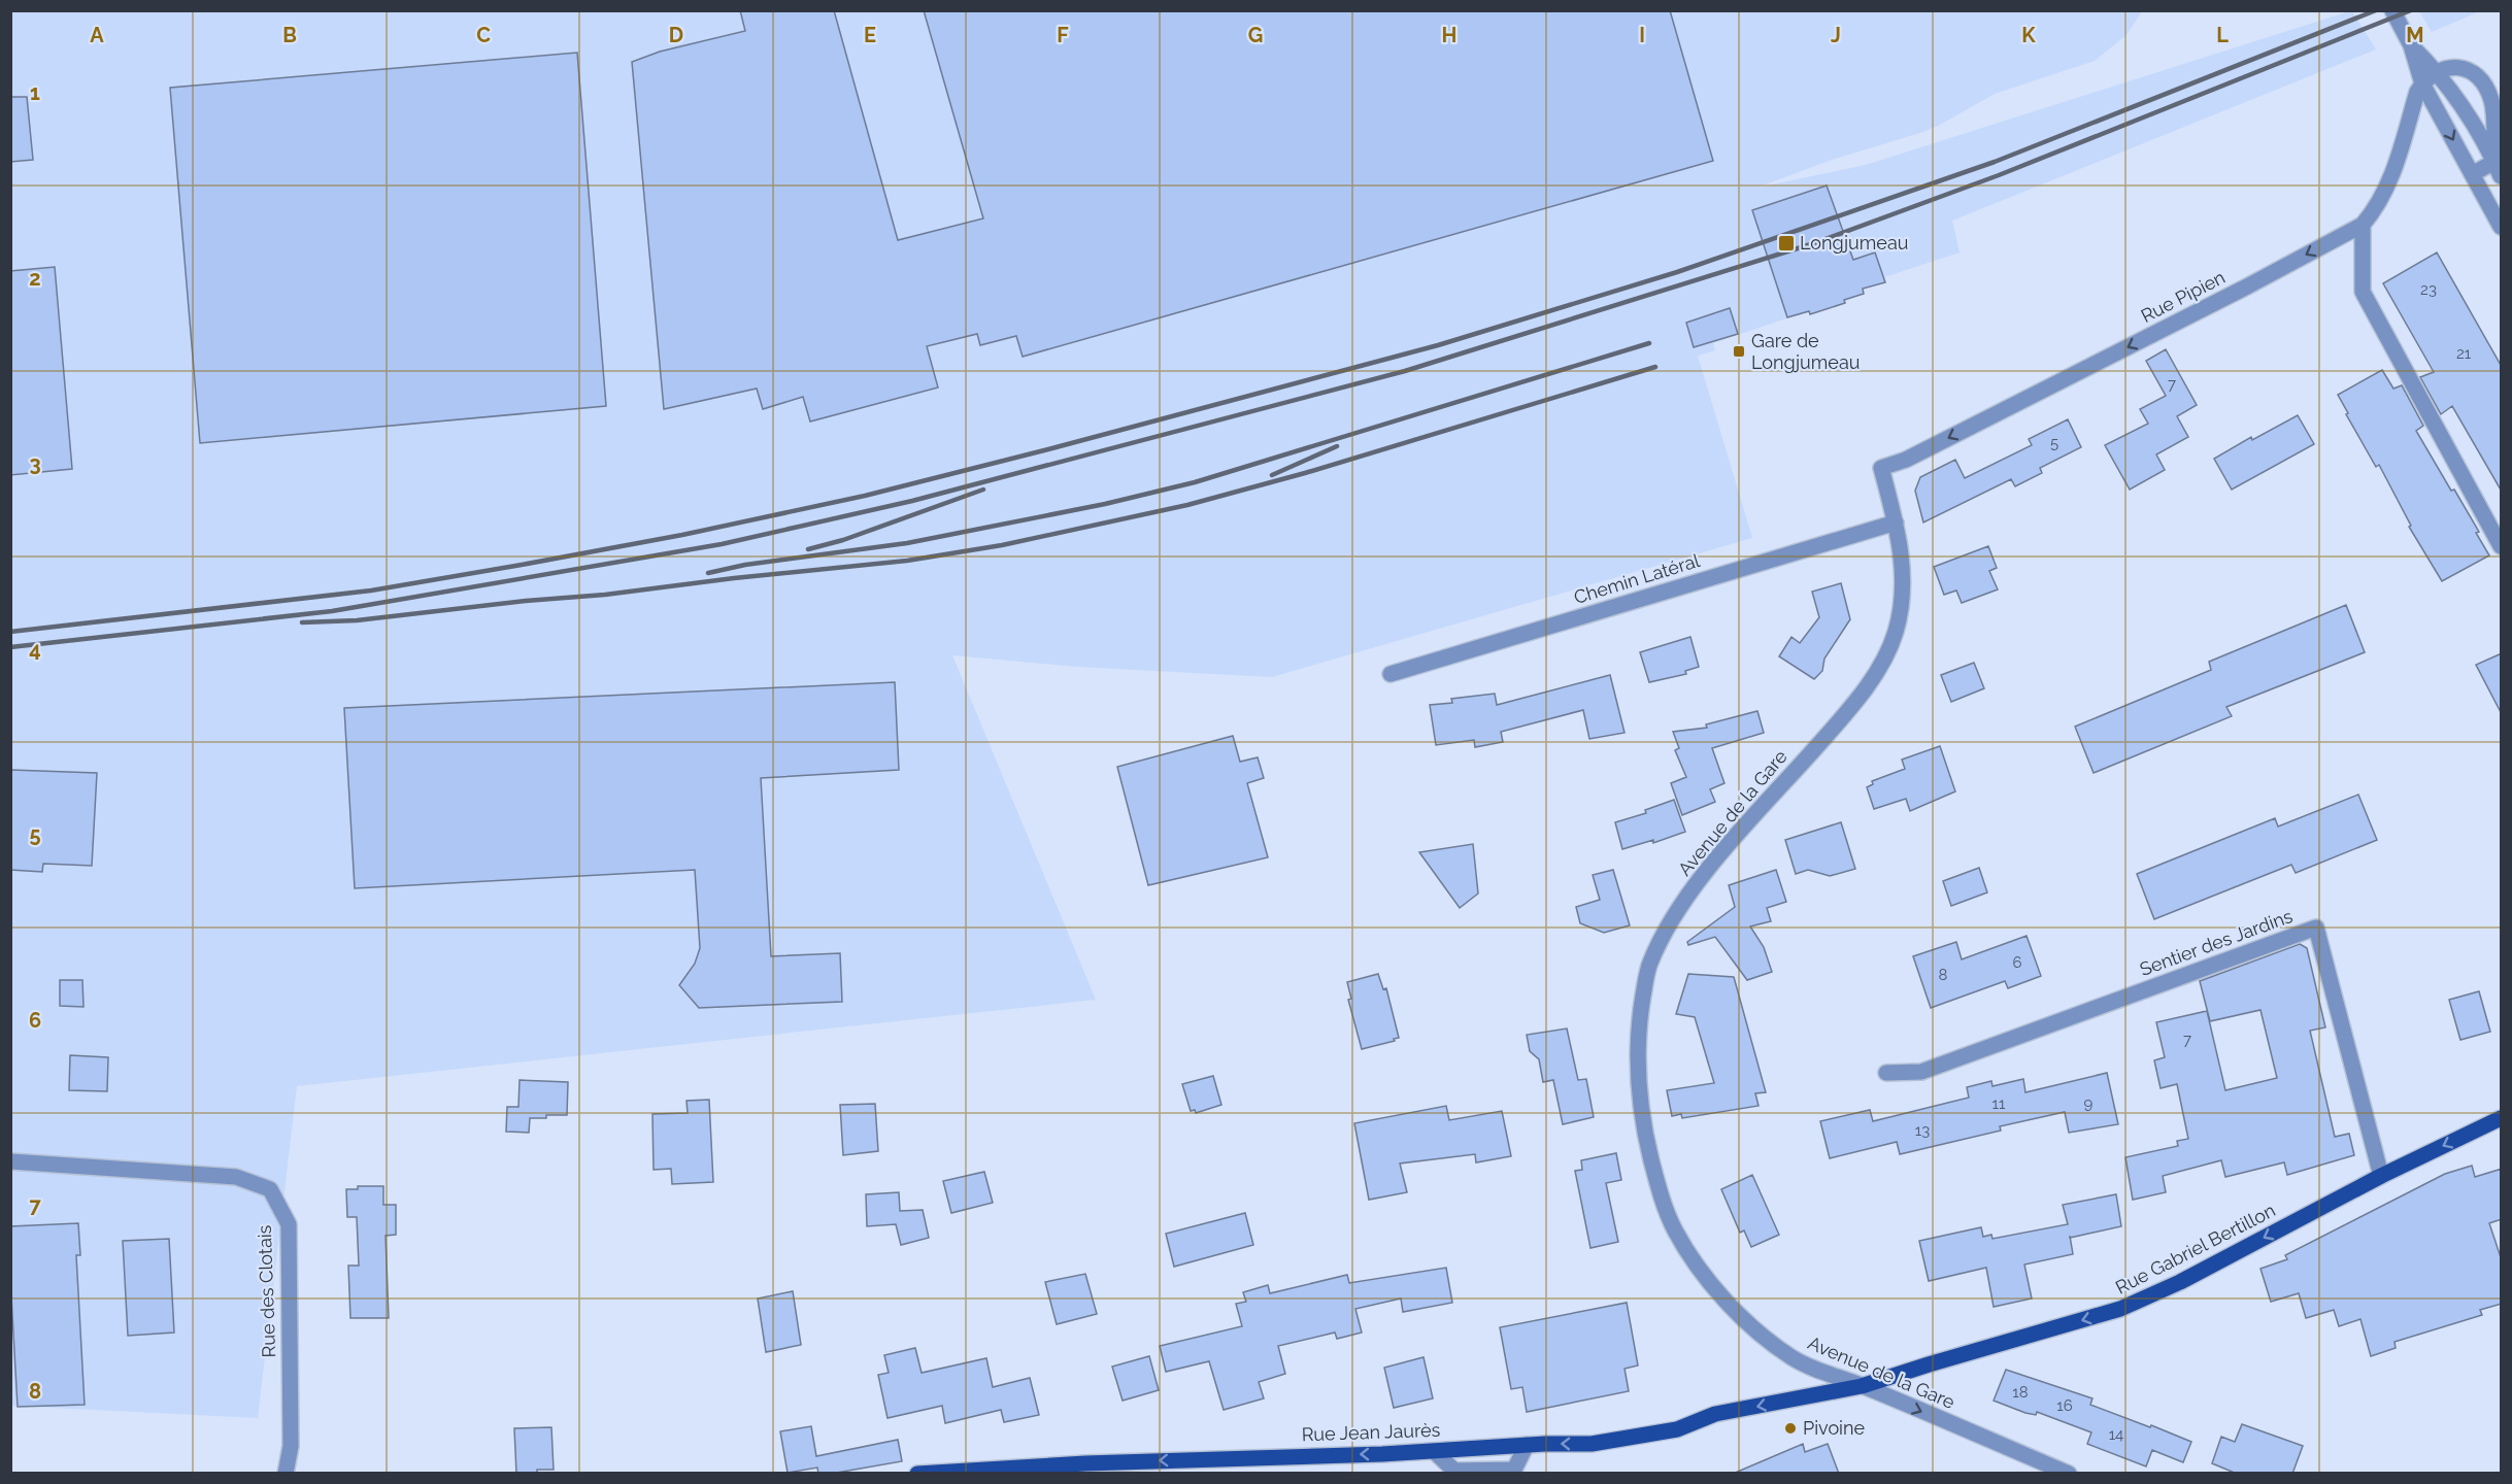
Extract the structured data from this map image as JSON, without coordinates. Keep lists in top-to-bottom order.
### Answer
{
  "streets": {
    "main road": ["Rue Gabriel Bertillon", "Rue Jean Jaurès"],
    "street": [
      "Rue Pipien",
      "Chemin Latéral",
      "Avenue de la Gare",
      "Sentier des Jardins",
      "Rue des Clotais"
    ]
  },
  "crossings": [
    ["Rue Pipien", "Avenue de la Gare"],
    ["Chemin Latéral", "Avenue de la Gare"],
    ["Avenue de la Gare", "Rue Gabriel Bertillon"],
    ["Sentier des Jardins", "Rue Gabriel Bertillon"],
    ["Rue Gabriel Bertillon", "Rue Jean Jaurès"]
  ],
  "one_way": ["Rue Pipien", "Rue Gabriel Bertillon", "Rue Jean Jaurès"],
  "places": {
    "transit": ["Longjumeau", "Gare de Longjumeau"],
    "other": ["Pivoine"]
  },
  "house_numbers": [
    "23",
    "21",
    "7",
    "5",
    "6",
    "8",
    "7",
    "11",
    "9",
    "13",
    "18",
    "16",
    "14"
  ],
  "grid": {
    "columns": [
      "A",
      "B",
      "C",
      "D",
      "E",
      "F",
      "G",
      "H",
      "I",
      "J",
      "K",
      "L",
      "M"
    ],
    "rows": [
      "1",
      "2",
      "3",
      "4",
      "5",
      "6",
      "7",
      "8"
    ]
  }
}
